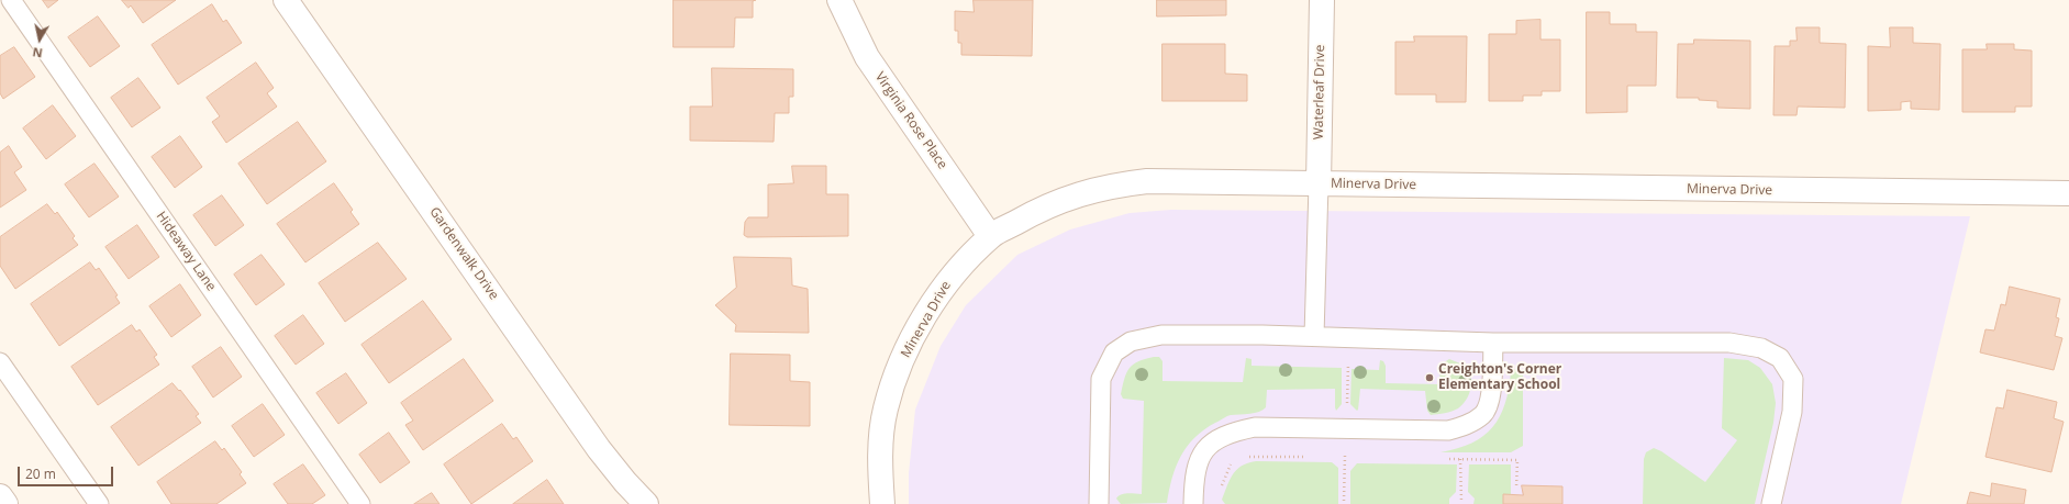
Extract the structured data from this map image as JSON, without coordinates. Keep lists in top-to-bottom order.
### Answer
{
  "streets": {
    "street": [
      "Waterleaf Drive",
      "Virginia Rose Place",
      "Minerva Drive",
      "Gardenwalk Drive"
    ],
    "lane": ["Hideaway Lane"]
  },
  "crossings": [
    ["Waterleaf Drive", "Minerva Drive"],
    ["Virginia Rose Place", "Minerva Drive"]
  ],
  "places": ["Creighton's Corner Elementary School"],
  "scale_bar": "20 m",
  "north": "bottom"
}
